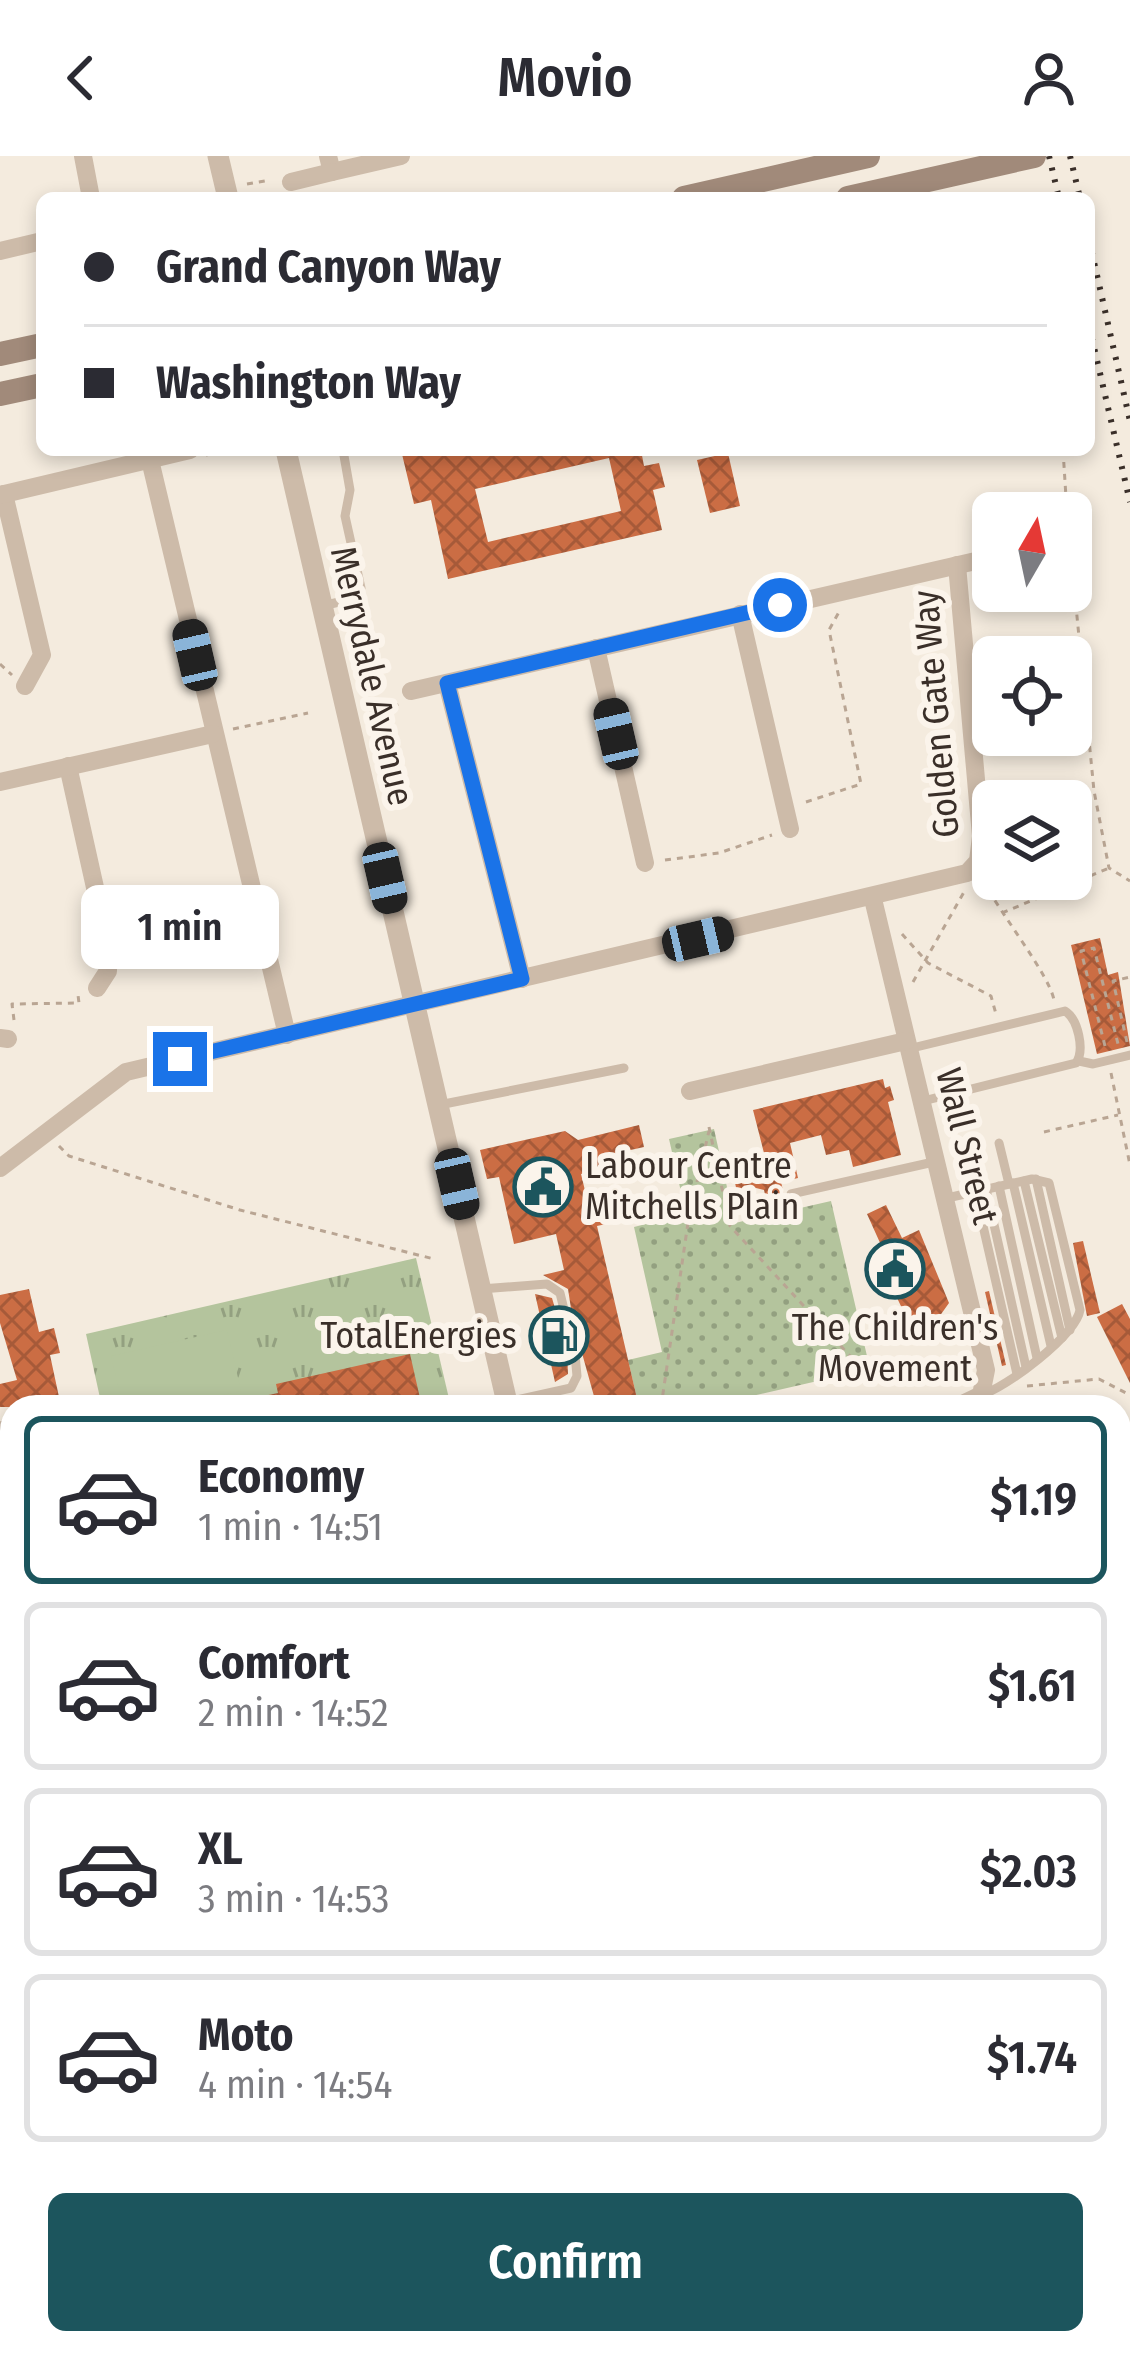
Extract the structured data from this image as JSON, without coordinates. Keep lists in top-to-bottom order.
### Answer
{
  "streets": {
    "street": ["Merrydale Avenue", "Golden Gate Way", "Wall Street"]
  },
  "crossings": [
    ["Merrydale Avenue", "Golden Gate Way"],
    ["Golden Gate Way", "Wall Street"]
  ],
  "places": {
    "public building": ["Labour Centre Mitchells Plain", "The Children's Movement"],
    "fuel station": ["TotalEnergies"]
  },
  "north": "top",
  "page": {
    "header": "Movio",
    "banner": ["Grand Canyon Way", "Washington Way"],
    "bubble": "1 min",
    "list": [
      {
        "name": "Economy",
        "note": "1 min · 14:51",
        "value": "$1.19"
      },
      {
        "name": "Comfort",
        "note": "2 min · 14:52",
        "value": "$1.61"
      },
      {
        "name": "XL",
        "note": "3 min · 14:53",
        "value": "$2.03"
      },
      {
        "name": "Moto",
        "note": "4 min · 14:54",
        "value": "$1.74"
      }
    ],
    "buttons": "Confirm"
  }
}
